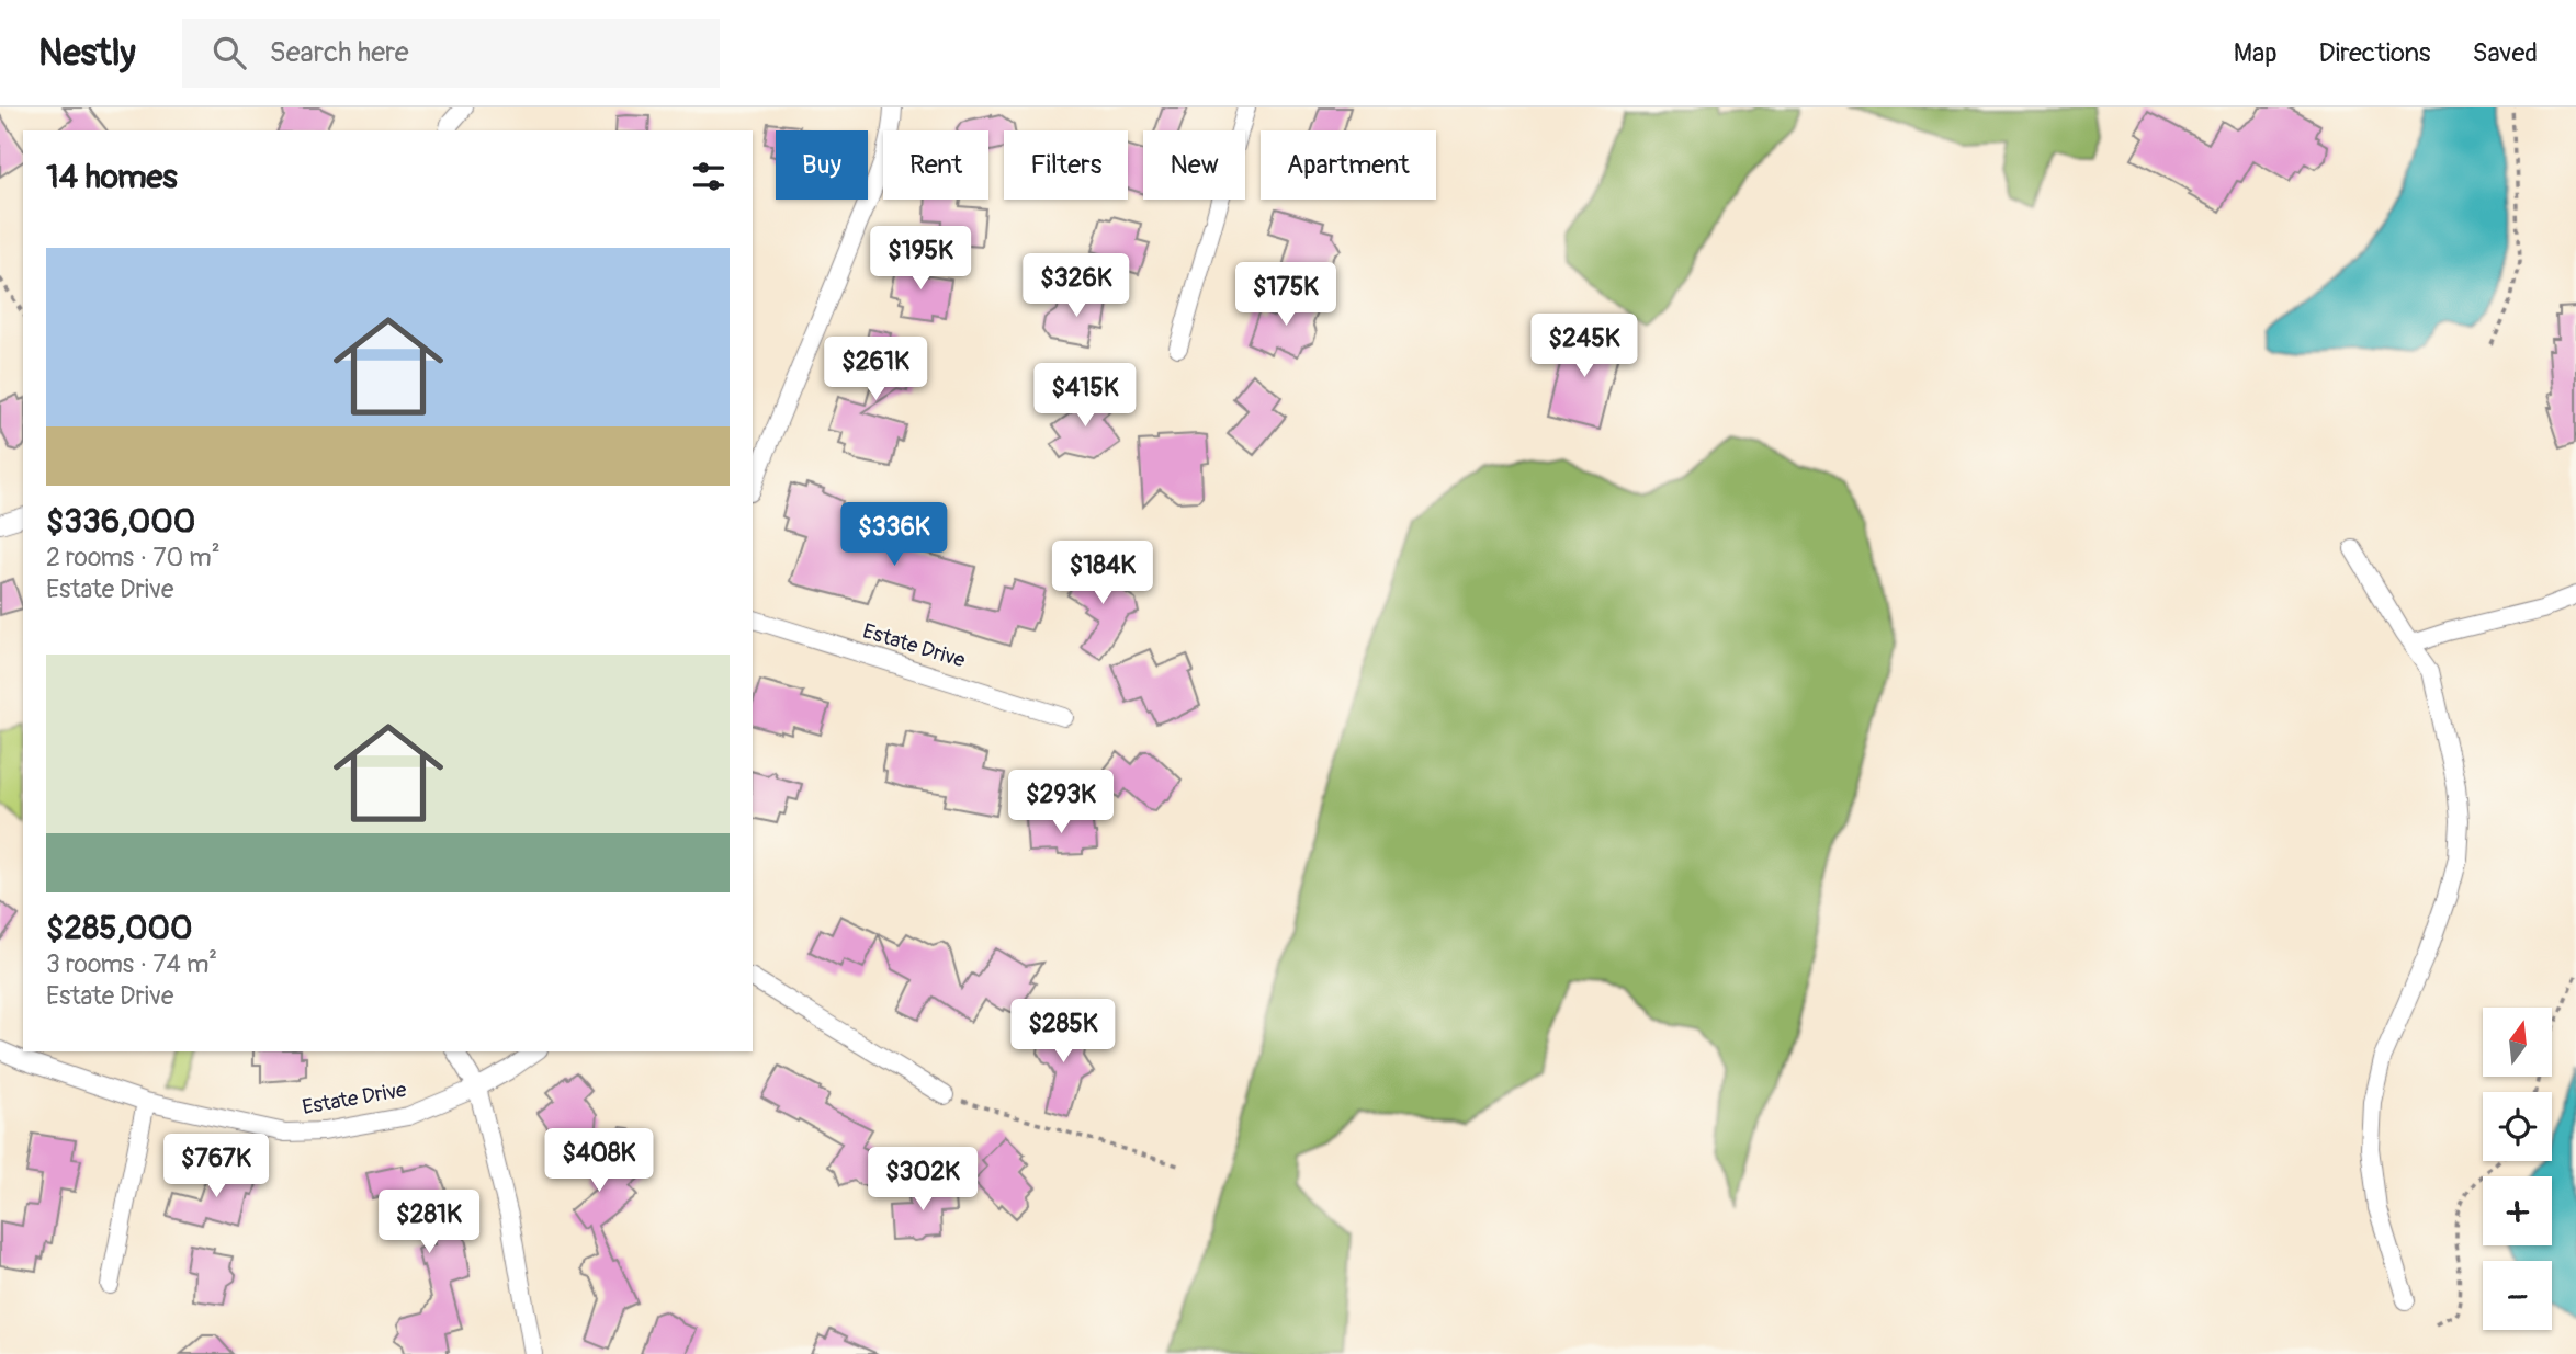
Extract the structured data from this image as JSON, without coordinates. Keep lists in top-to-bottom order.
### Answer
{
  "streets": {
    "street": ["Estate Drive"]
  },
  "north": "top",
  "page": {
    "header": "Nestly",
    "search": "Search here",
    "nav": ["Map", "Directions", "Saved"],
    "chip": [
      "Buy",
      "Rent",
      "Filters",
      "New",
      "Apartment"
    ],
    "heading": "14 homes",
    "list": [
      {
        "name": "$336,000",
        "note": "2 rooms · 70 m² · Estate Drive"
      },
      {
        "name": "$285,000",
        "note": "3 rooms · 74 m² · Estate Drive"
      }
    ],
    "price": [
      "$195K",
      "$326K",
      "$175K",
      "$245K",
      "$261K",
      "$415K",
      "$336K",
      "$184K",
      "$293K",
      "$285K",
      "$408K",
      "$767K",
      "$302K",
      "$281K"
    ],
    "map_buttons": ["+", "−"]
  }
}
